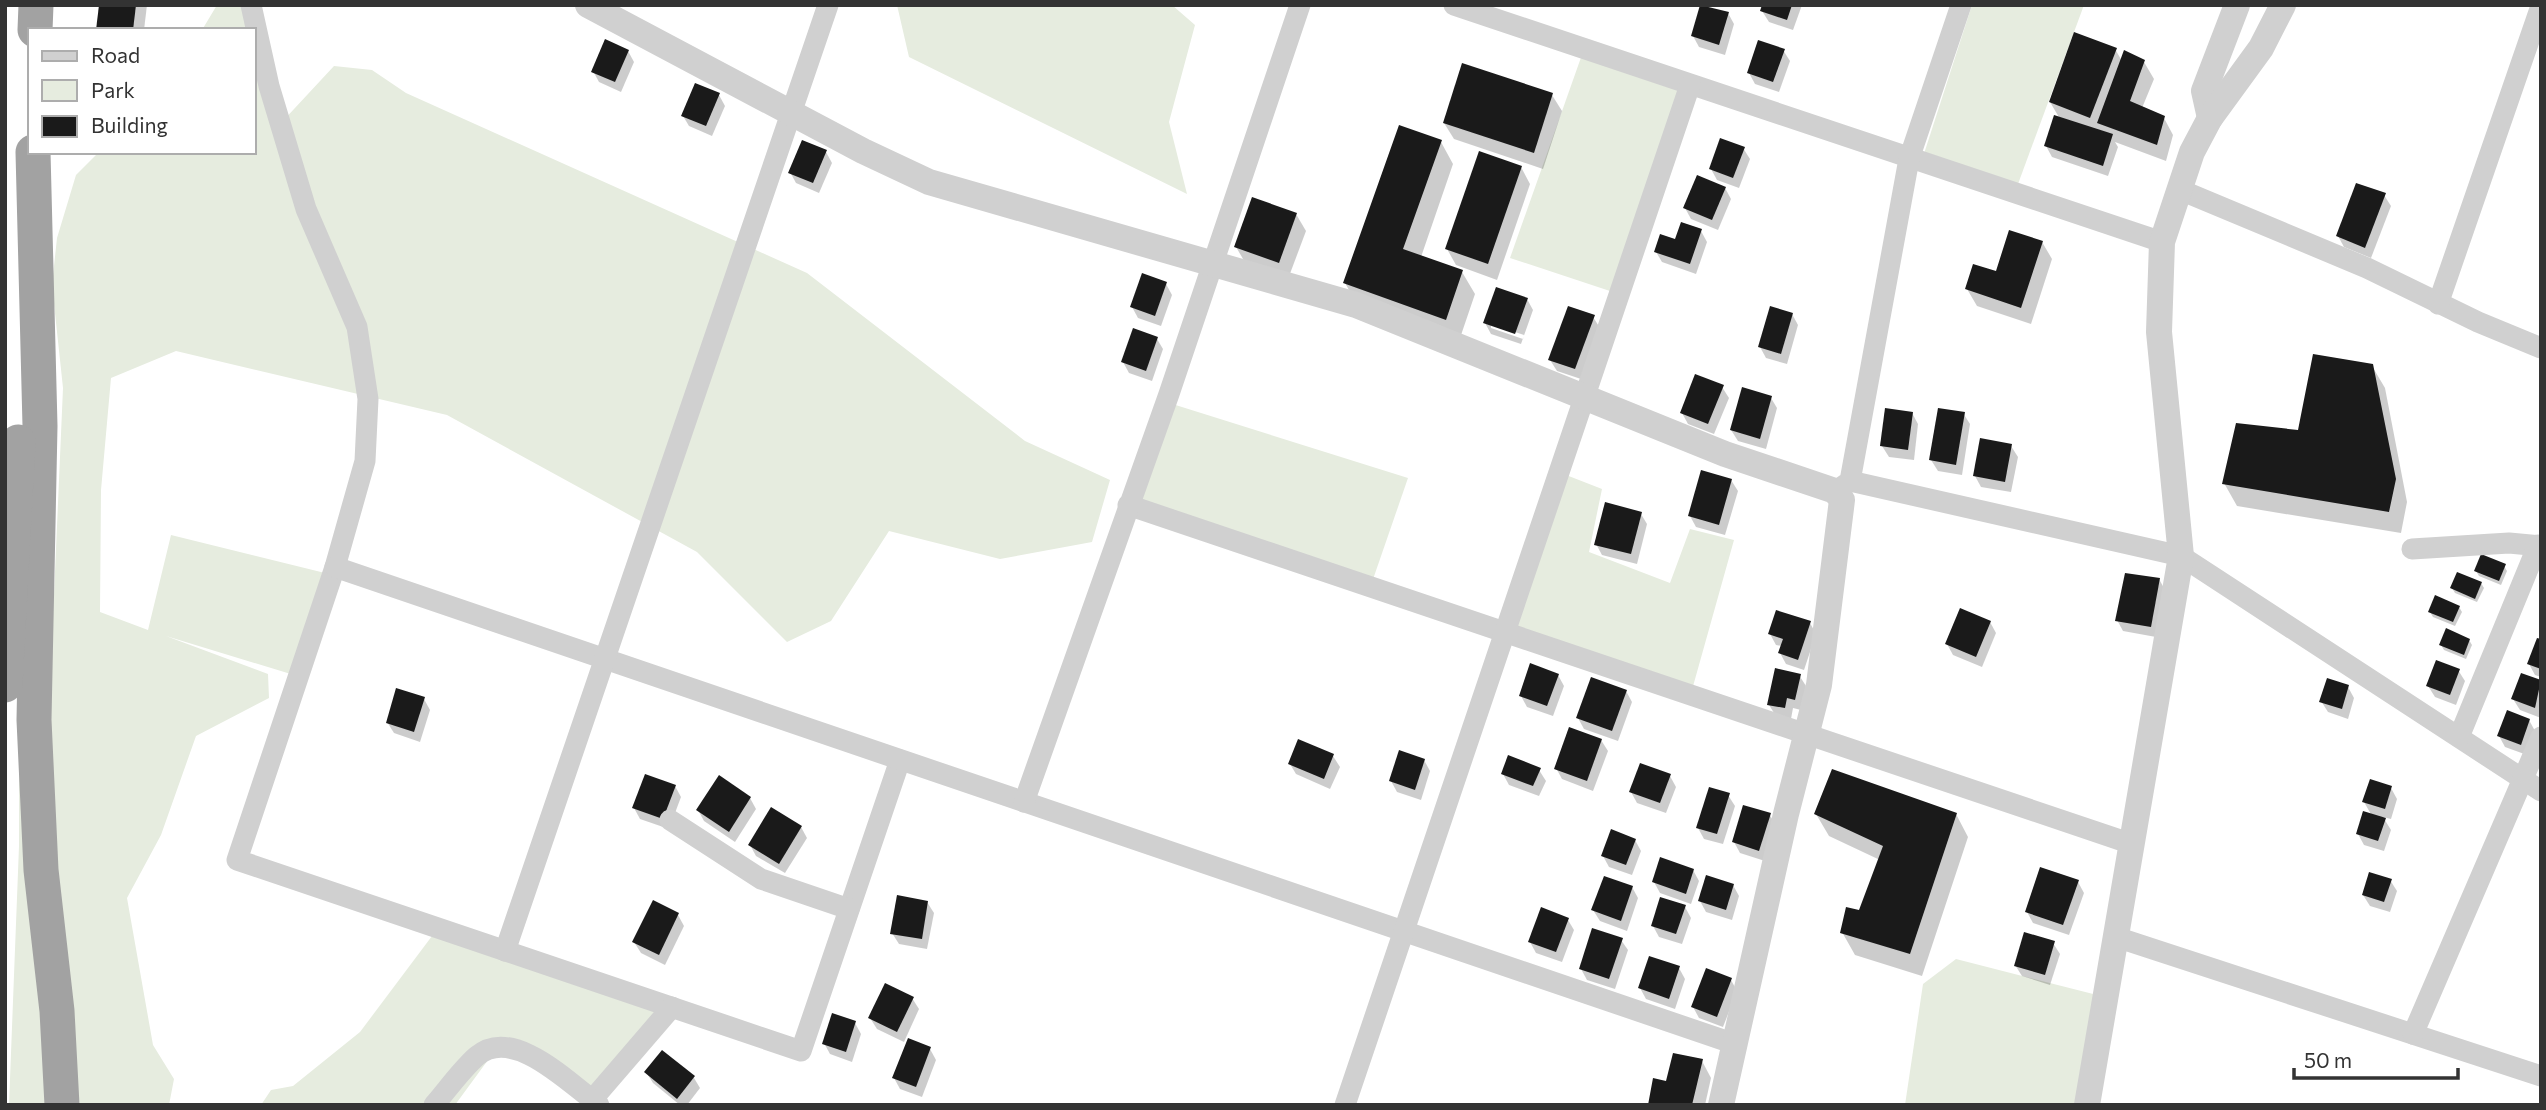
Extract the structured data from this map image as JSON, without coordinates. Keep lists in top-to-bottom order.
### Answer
{
  "legend": ["Road", "Park", "Building"],
  "scale_bar": "50 m"
}
